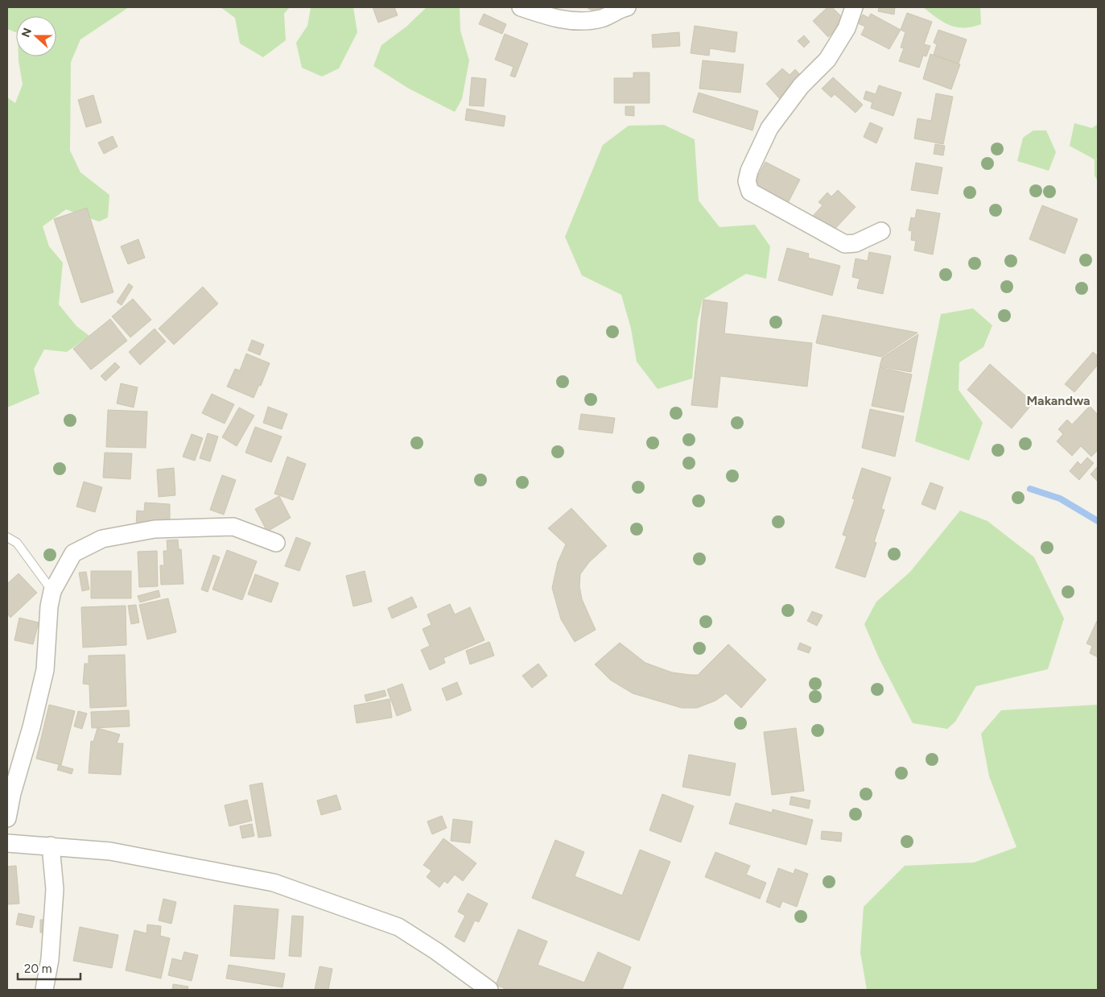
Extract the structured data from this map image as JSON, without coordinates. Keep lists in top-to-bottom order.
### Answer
{
  "districts": ["Makandwa"],
  "scale_bar": "20 m",
  "north": "left"
}
